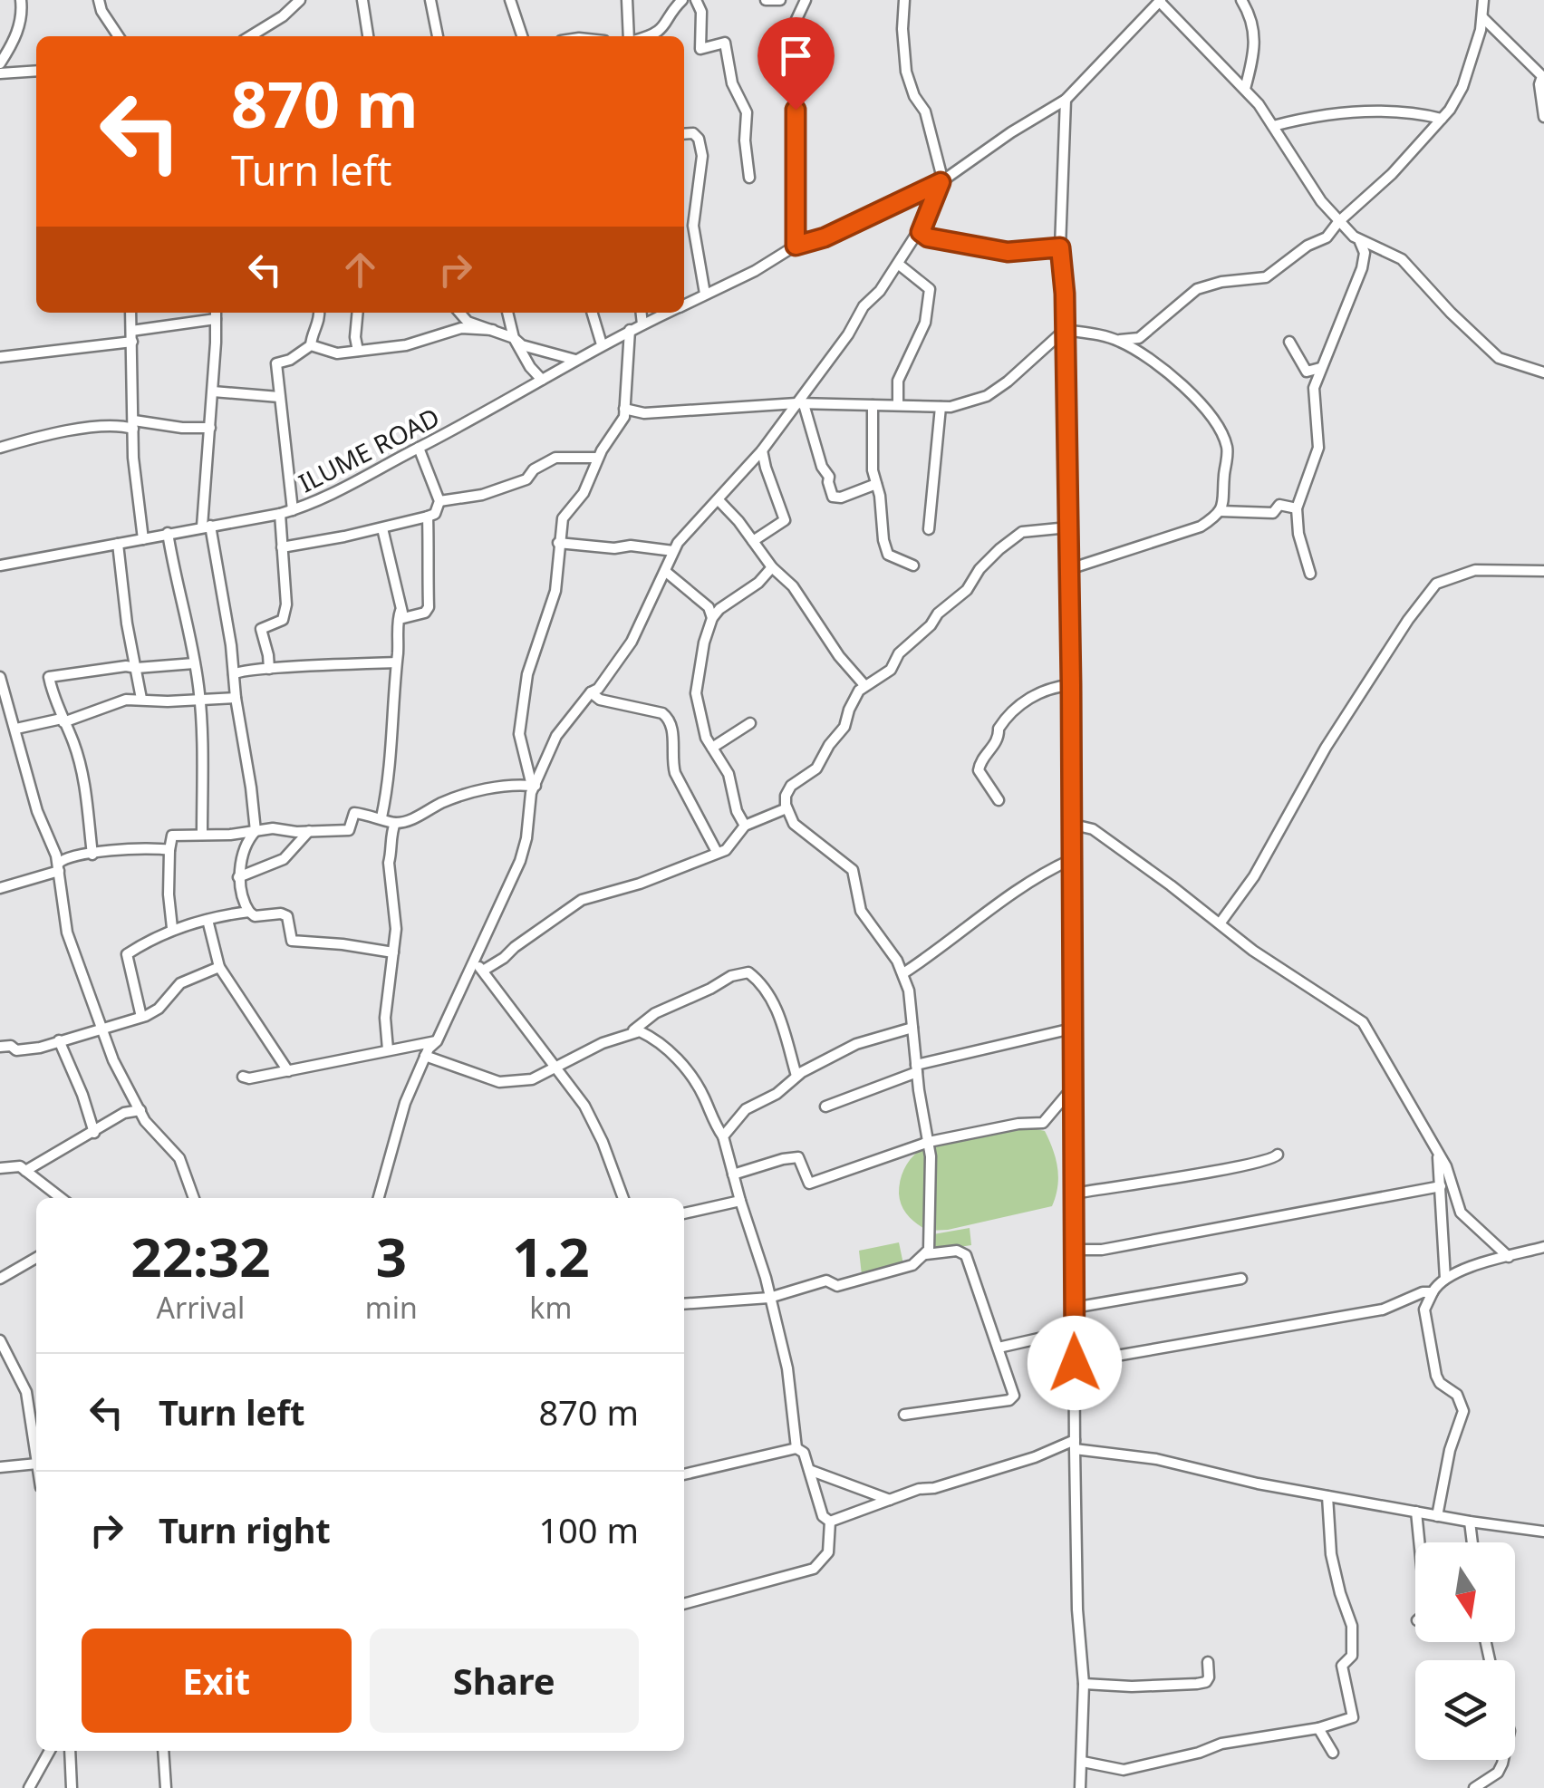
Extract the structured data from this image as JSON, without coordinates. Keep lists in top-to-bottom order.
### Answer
{
  "streets": {
    "street": ["ILUME ROAD"]
  },
  "north": "bottom",
  "page": {
    "turn": ["870 m", "Turn left"],
    "eta": [
      "22:32",
      "Arrival",
      "3",
      "min",
      "1.2",
      "km"
    ],
    "list": [
      {
        "name": "Turn left",
        "value": "870 m"
      },
      {
        "name": "Turn right",
        "value": "100 m"
      }
    ],
    "buttons": ["Exit", "Share"]
  }
}
